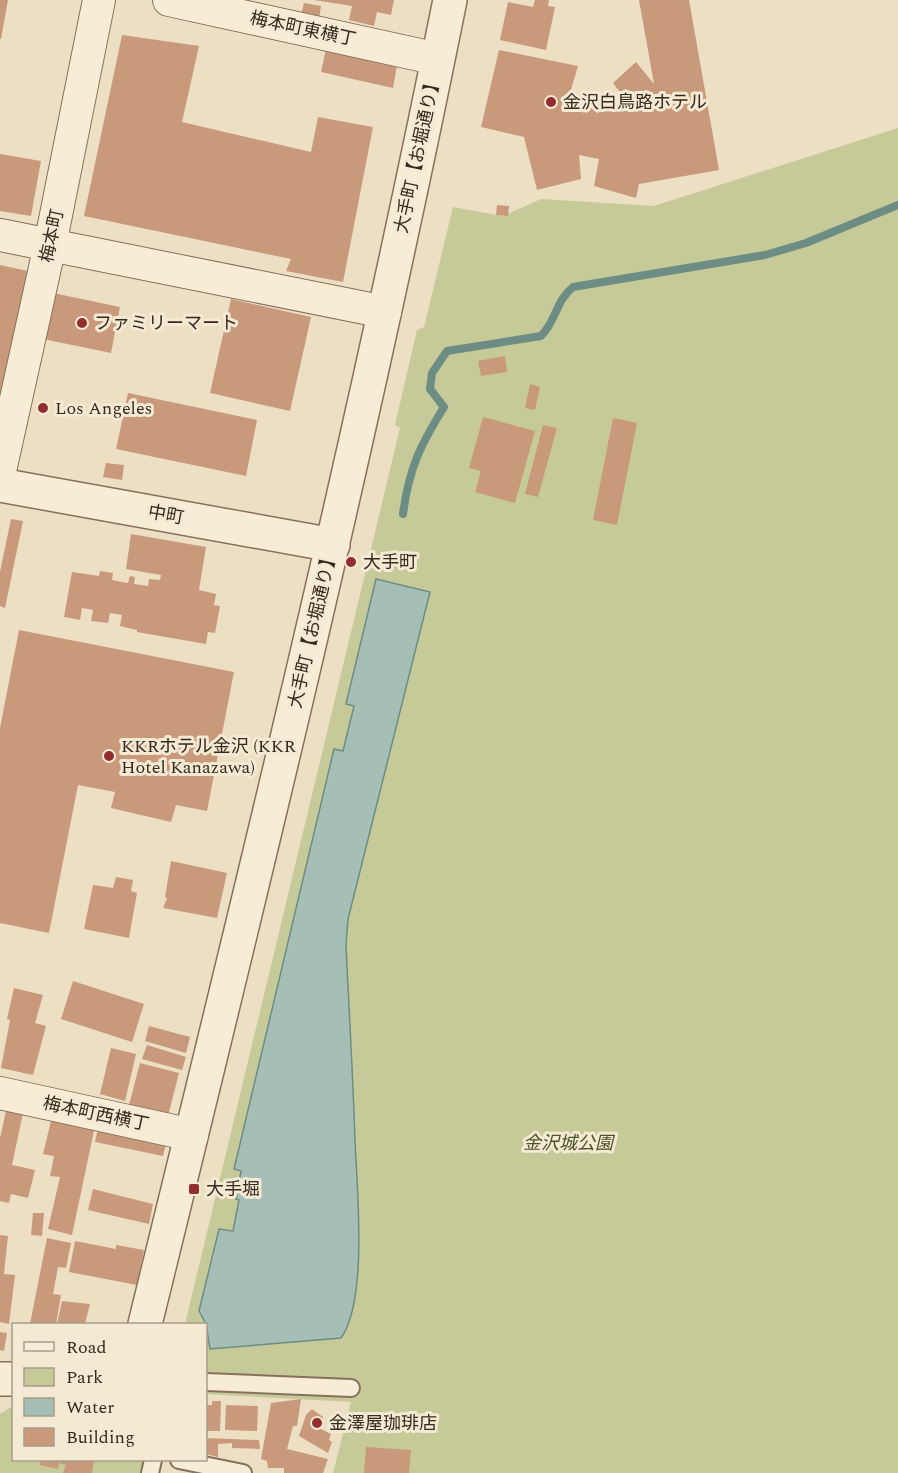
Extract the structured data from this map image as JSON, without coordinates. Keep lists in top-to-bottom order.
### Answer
{
  "streets": {
    "street": [
      "梅本町東横丁",
      "大手町【お堀通り】",
      "梅本町",
      "中町",
      "梅本町西横丁"
    ]
  },
  "crossings": [
    ["梅本町東横丁", "大手町【お堀通り】"],
    ["大手町【お堀通り】", "中町"],
    ["大手町【お堀通り】", "梅本町西横丁"]
  ],
  "parks": ["金沢城公園"],
  "places": {
    "other": [
      "金沢白鳥路ホテル",
      "ファミリーマート",
      "Los Angeles",
      "大手町",
      "KKRホテル金沢 (KKR Hotel Kanazawa)",
      "金澤屋珈琲店"
    ],
    "transit": ["大手堀"]
  },
  "legend": [
    "Road",
    "Park",
    "Water",
    "Building"
  ]
}
